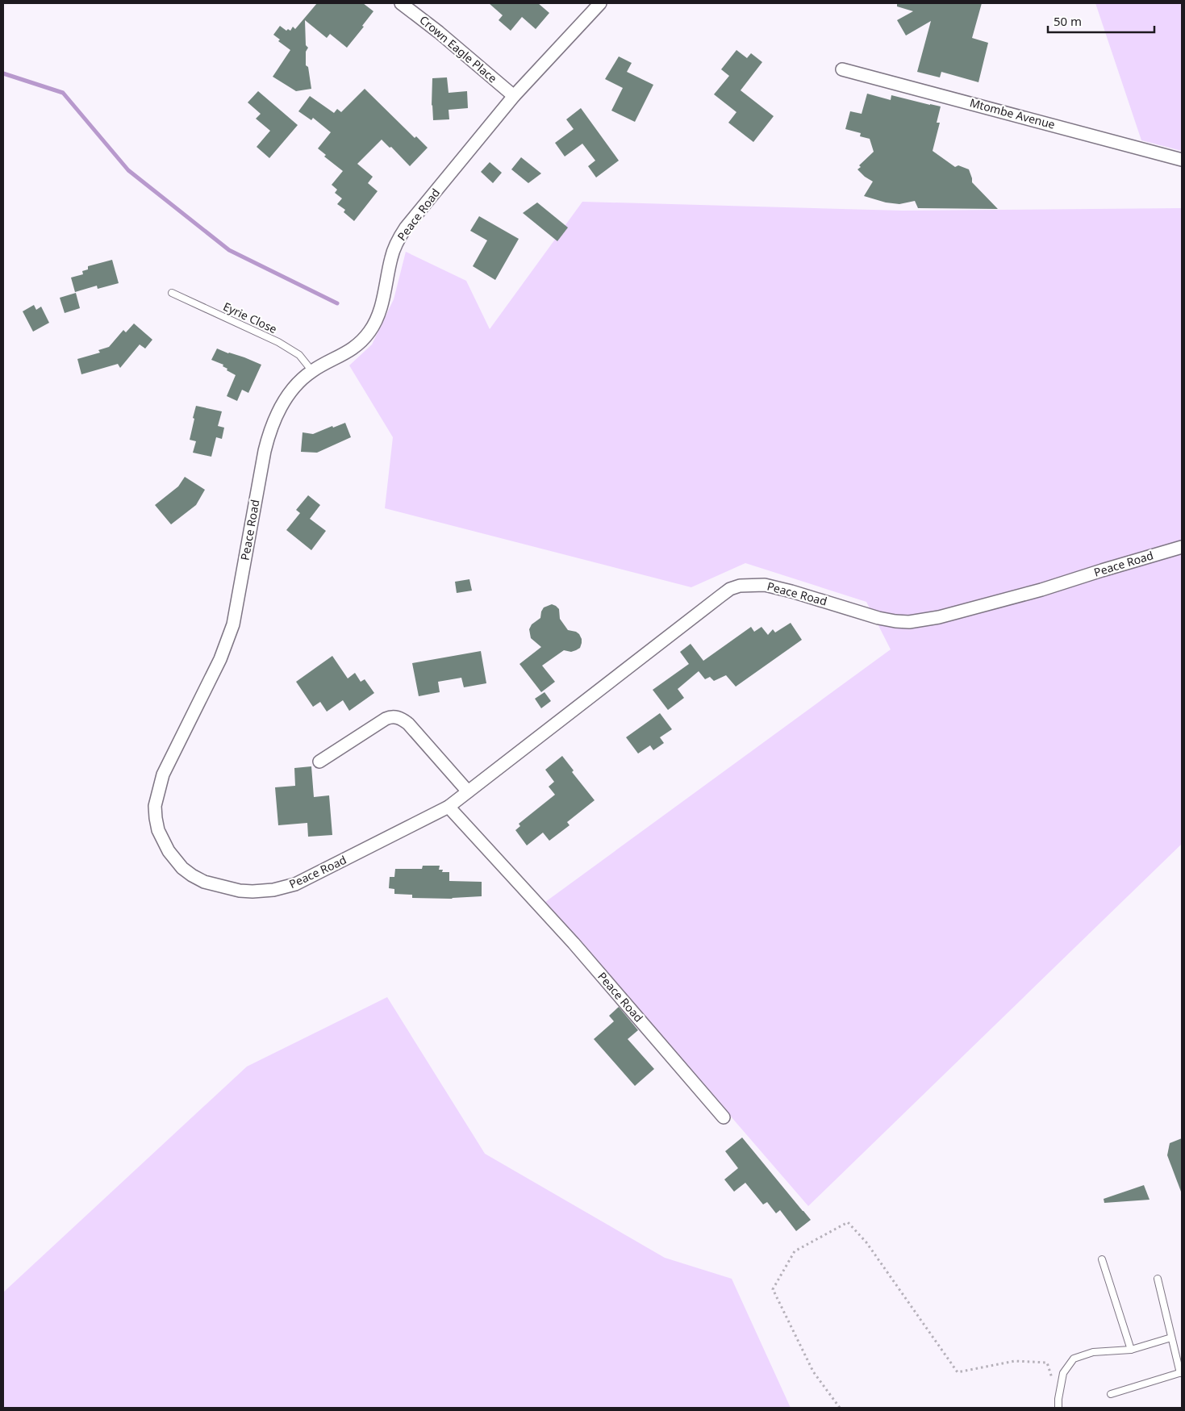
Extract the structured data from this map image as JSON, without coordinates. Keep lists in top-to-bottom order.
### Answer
{
  "streets": {
    "street": ["Crown Eagle Place", "Mtombe Avenue", "Peace Road"],
    "lane": ["Eyrie Close"]
  },
  "crossings": [
    ["Crown Eagle Place", "Peace Road"],
    ["Peace Road", "Eyrie Close"]
  ],
  "scale_bar": "50 m"
}
